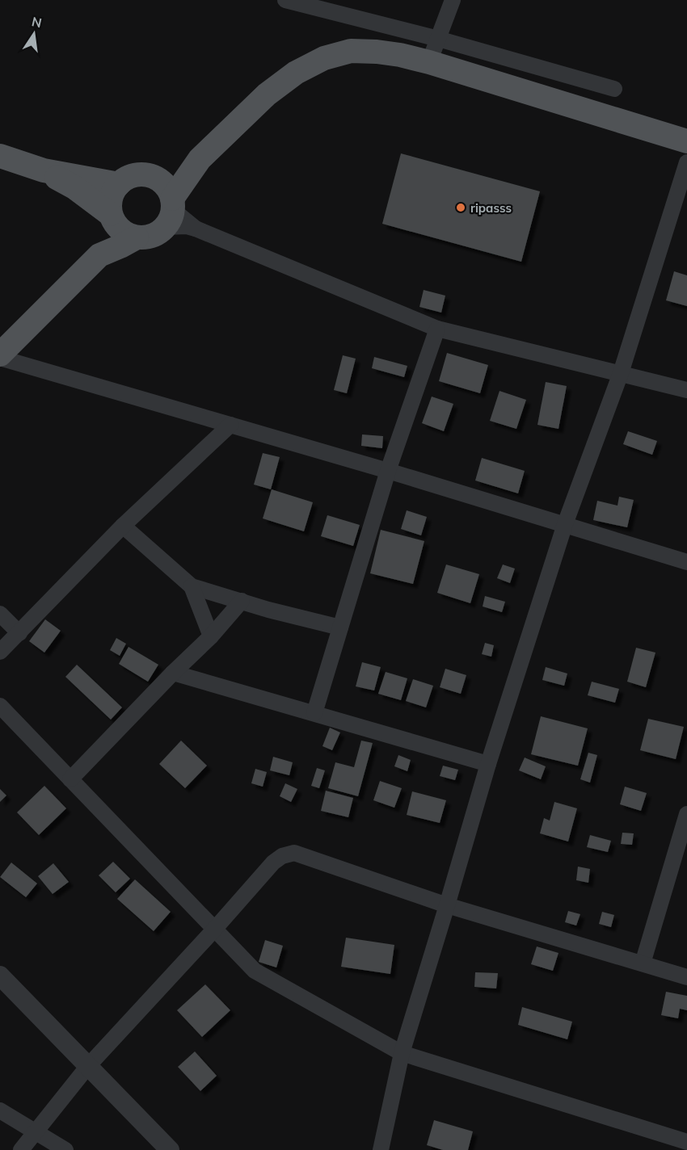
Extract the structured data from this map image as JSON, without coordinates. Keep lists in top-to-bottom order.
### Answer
{
  "places": ["ripasss"],
  "north": "top"
}
